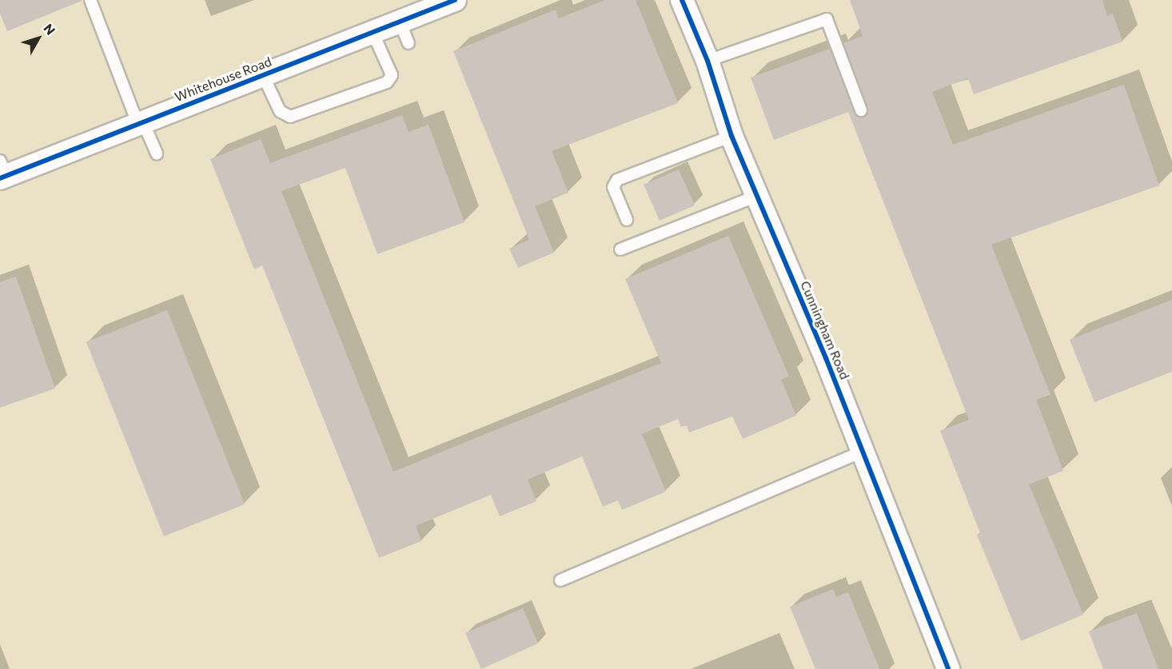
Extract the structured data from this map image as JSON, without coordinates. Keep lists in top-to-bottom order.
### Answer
{
  "streets": {
    "street": ["Whitehouse Road", "Cunningham Road"]
  },
  "north": "top right"
}
